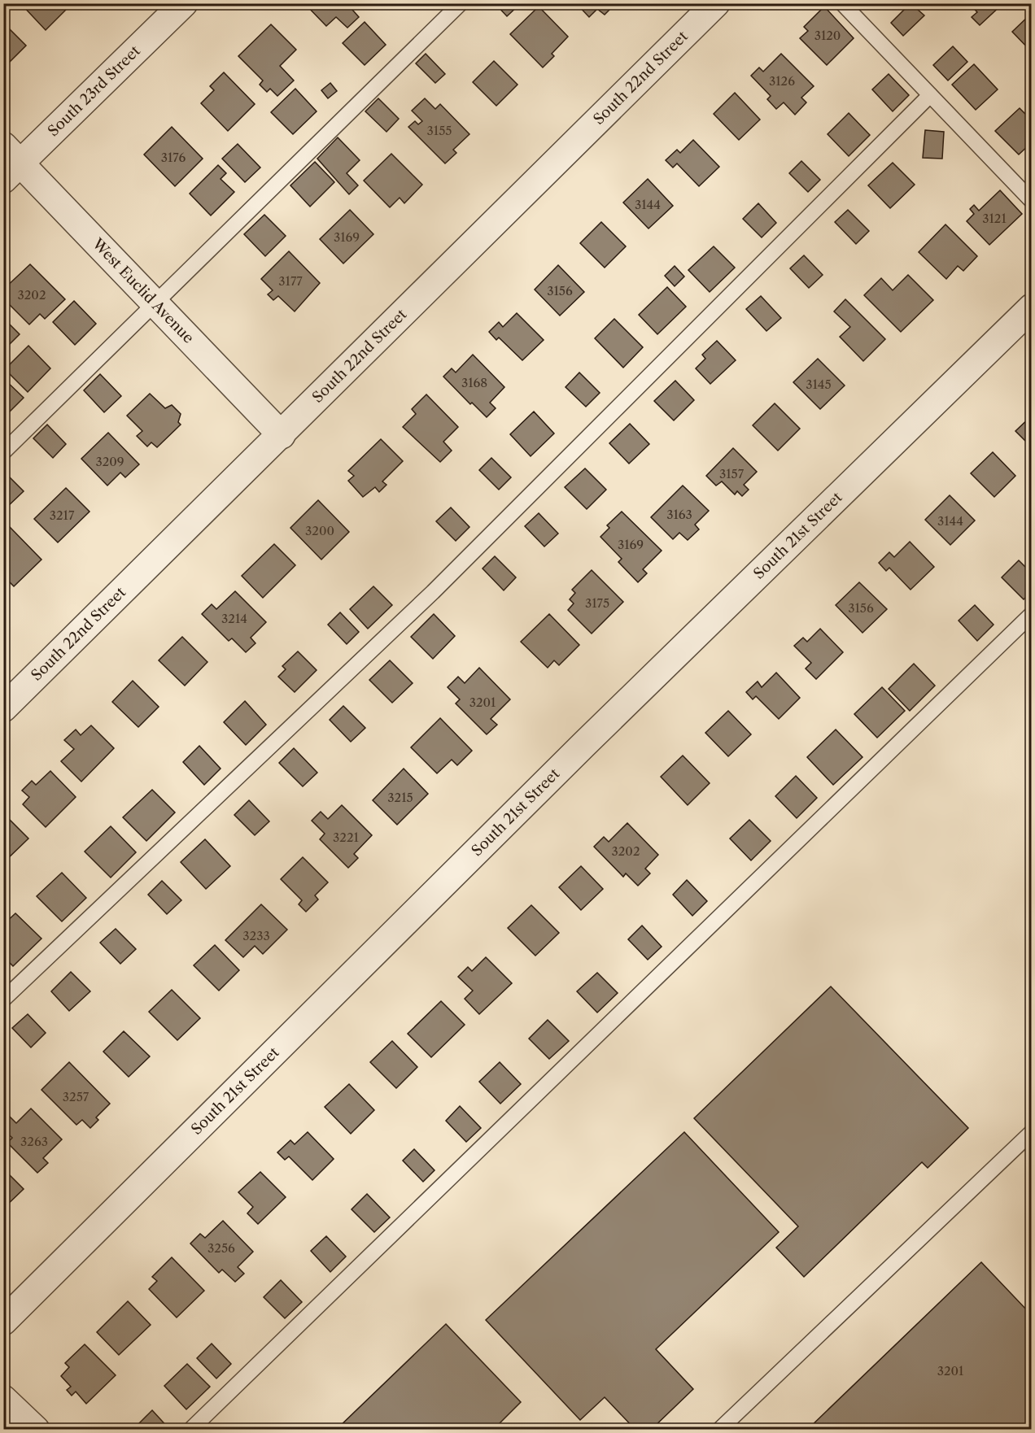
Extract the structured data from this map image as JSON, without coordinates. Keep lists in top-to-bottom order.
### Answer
{
  "streets": {
    "street": [
      "South 22nd Street",
      "South 23rd Street",
      "West Euclid Avenue",
      "South 21st Street"
    ]
  },
  "crossings": [
    ["South 22nd Street", "West Euclid Avenue"],
    ["South 23rd Street", "West Euclid Avenue"]
  ],
  "house_numbers": [
    "3120",
    "3126",
    "3155",
    "3176",
    "3144",
    "3121",
    "3169",
    "3177",
    "3156",
    "3202",
    "3168",
    "3145",
    "3209",
    "3157",
    "3163",
    "3217",
    "3144",
    "3200",
    "3169",
    "3175",
    "3156",
    "3214",
    "3201",
    "3215",
    "3221",
    "3202",
    "3233",
    "3257",
    "3263",
    "3256",
    "3201"
  ]
}
